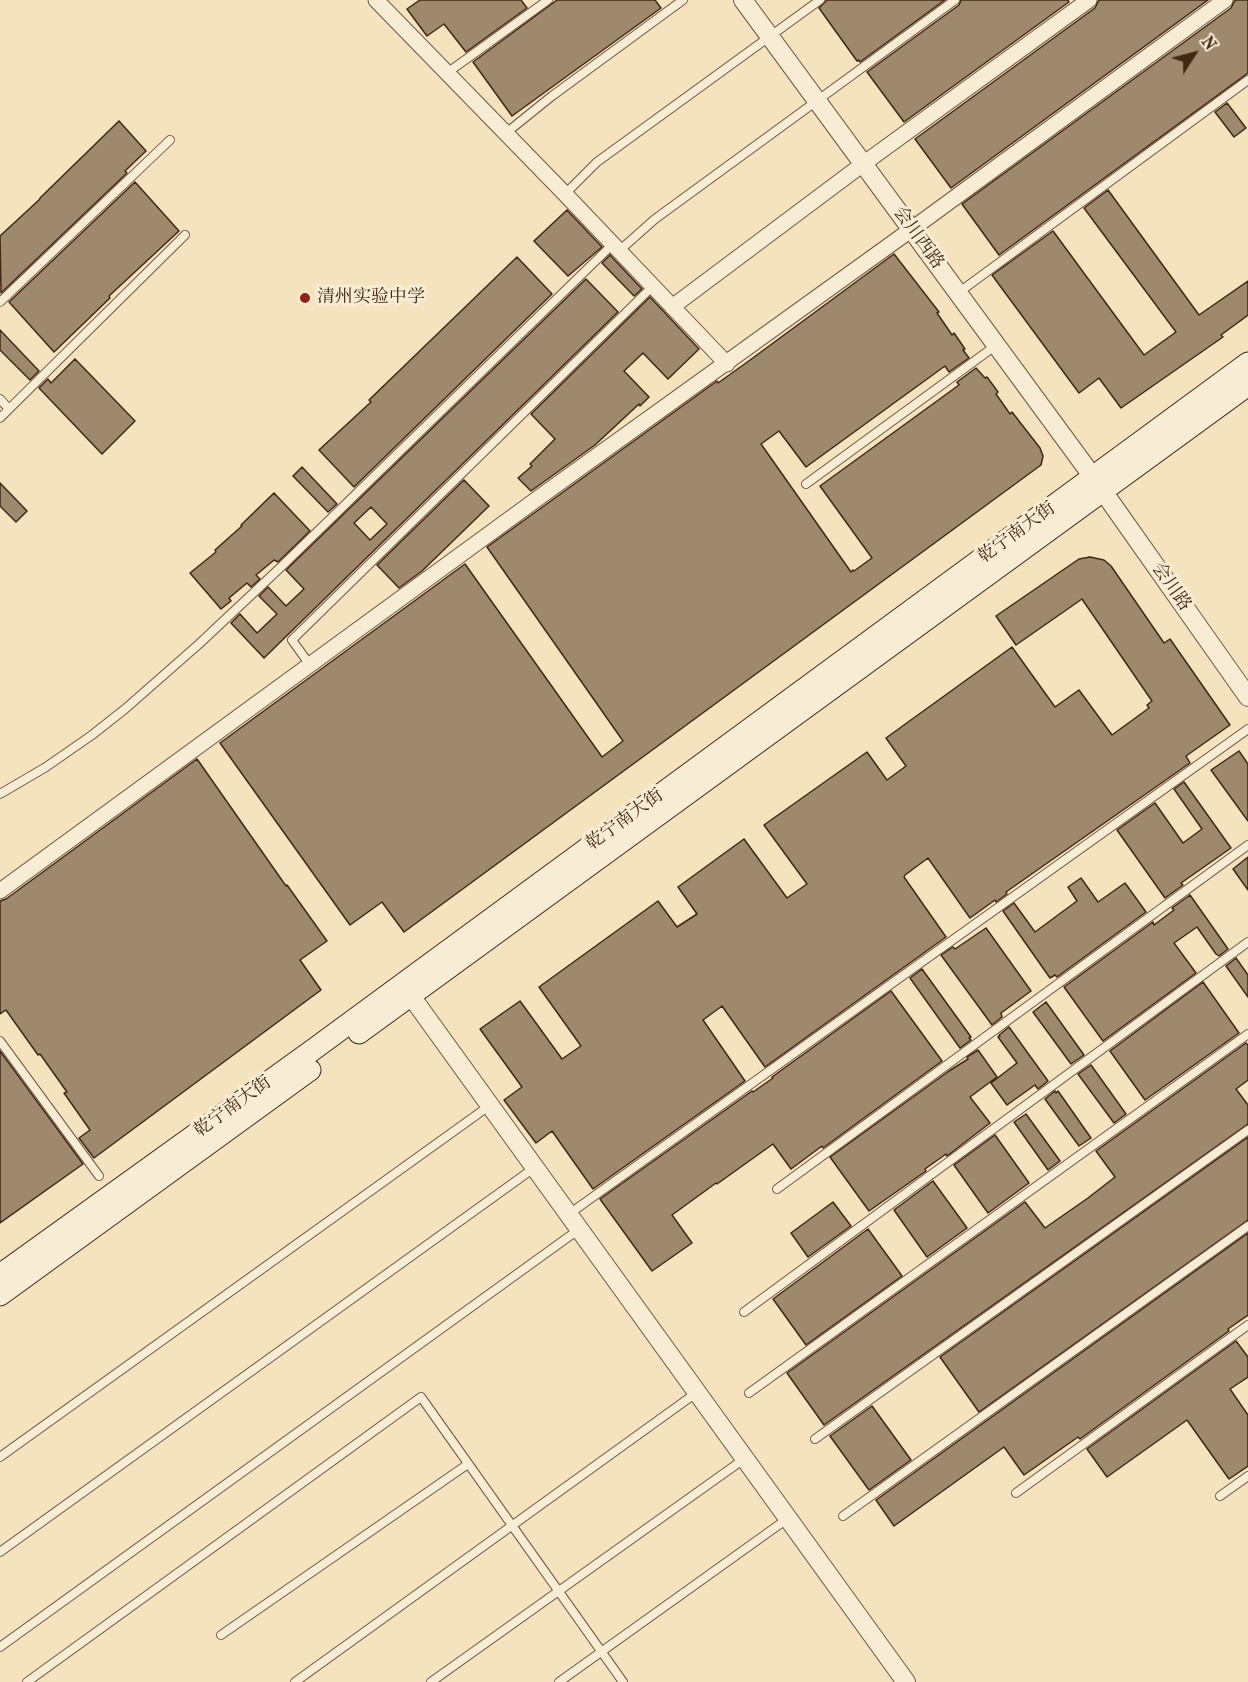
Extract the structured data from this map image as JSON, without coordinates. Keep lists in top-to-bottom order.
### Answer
{
  "streets": {
    "main road": ["乾宁南大街"],
    "street": ["会川西路", "会川路"]
  },
  "crossings": [
    ["会川西路", "乾宁南大街"],
    ["会川西路", "会川路"],
    ["乾宁南大街", "会川路"]
  ],
  "places": ["清州实验中学"],
  "north": "top right"
}
